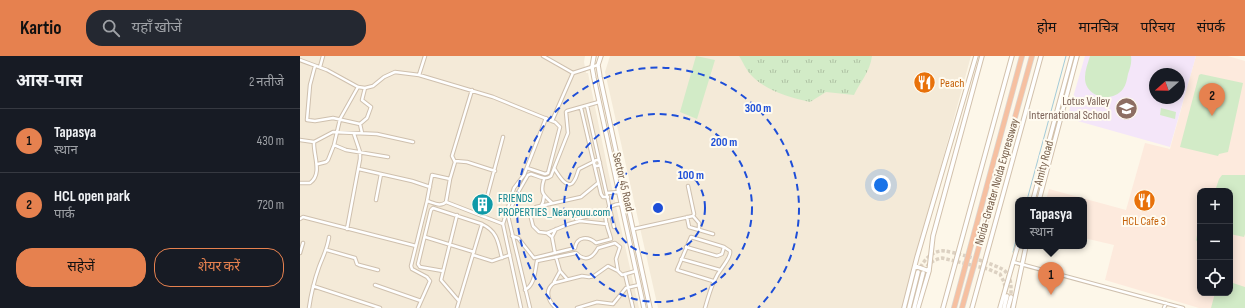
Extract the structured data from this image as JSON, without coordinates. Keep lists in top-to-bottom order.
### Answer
{
  "streets": {
    "highway": ["Noida-Greater Noida Expressway"],
    "street": ["Amity Road", "Sector 45 Road"]
  },
  "places": {
    "restaurant": ["Peach", "HCL Cafe 3"],
    "school or university": ["Lotus Valley International School"],
    "building": ["FRIENDS PROPERTIES_Nearyouu.com"]
  },
  "north": "left",
  "page": {
    "header": "Kartio",
    "search": "यहाँ खोजें",
    "nav": [
      "होम",
      "मानचित्र",
      "परिचय",
      "संपर्क"
    ],
    "heading": ["आस-पास", "2 नतीजे"],
    "pins": ["2", "1"],
    "list": [
      {
        "mark": "1",
        "name": "Tapasya",
        "note": "स्थान",
        "value": "430 m"
      },
      {
        "mark": "2",
        "name": "HCL open park",
        "note": "पार्क",
        "value": "720 m"
      }
    ],
    "map_buttons": ["+", "−"],
    "popup": ["Tapasya", "स्थान"],
    "buttons": ["सहेजें", "शेयर करें"]
  },
  "rings": ["300 m", "200 m", "100 m"]
}
